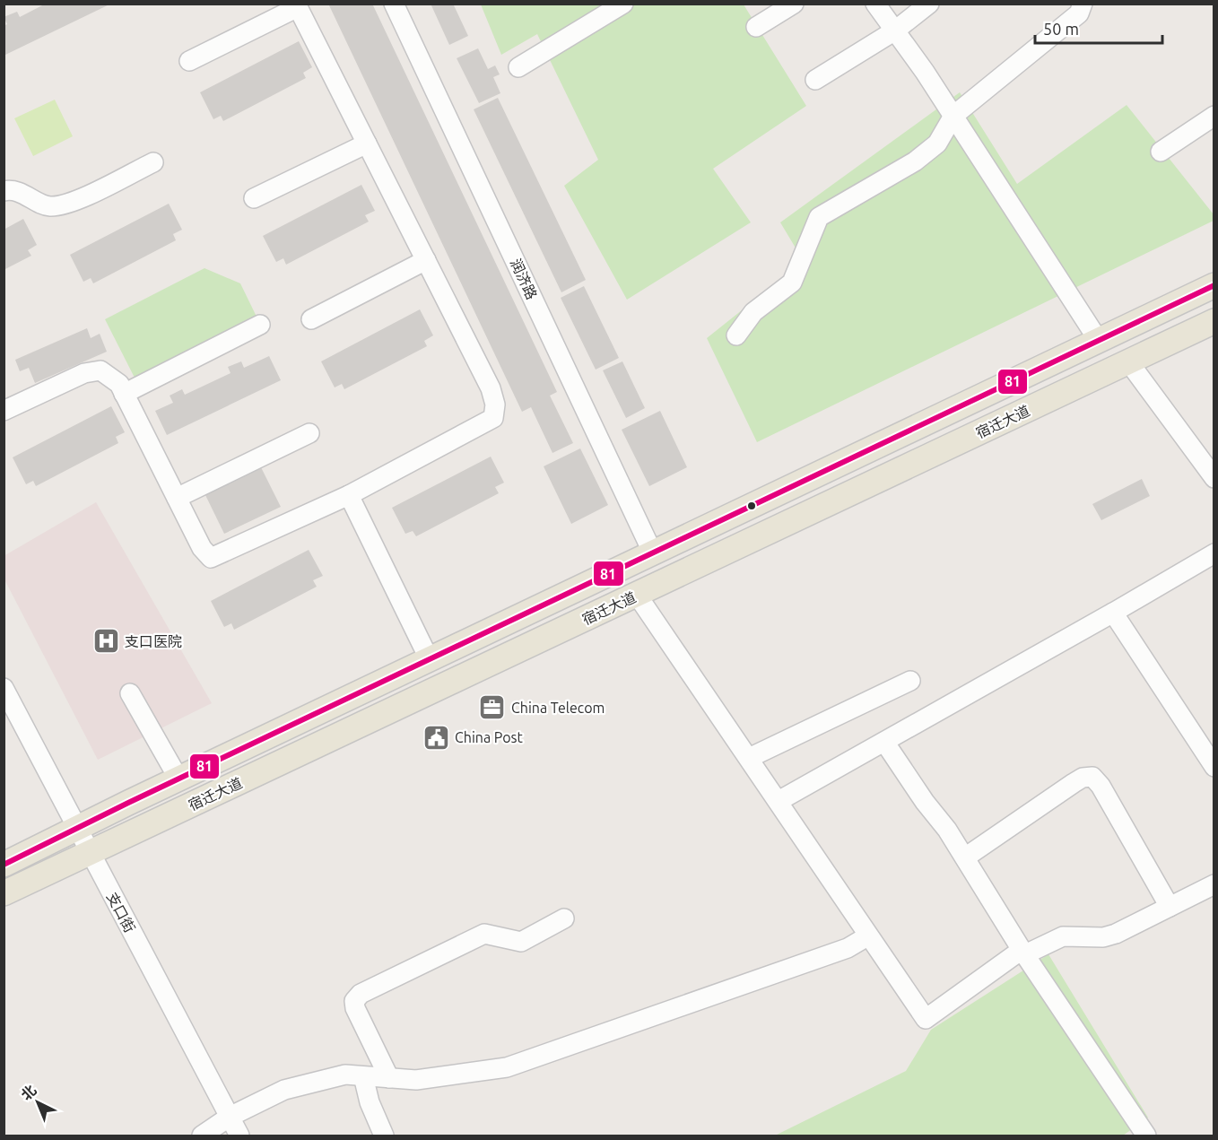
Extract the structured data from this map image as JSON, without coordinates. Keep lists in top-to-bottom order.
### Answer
{
  "streets": {
    "main road": ["宿迁大道"],
    "street": ["润济路", "支口街"]
  },
  "crossings": [
    ["润济路", "宿迁大道"],
    ["宿迁大道", "支口街"]
  ],
  "places": {
    "hospital": ["支口医院"],
    "office": ["China Telecom"],
    "public building": ["China Post"]
  },
  "lines": ["transit line 81"],
  "scale_bar": "50 m",
  "north": "top left"
}
